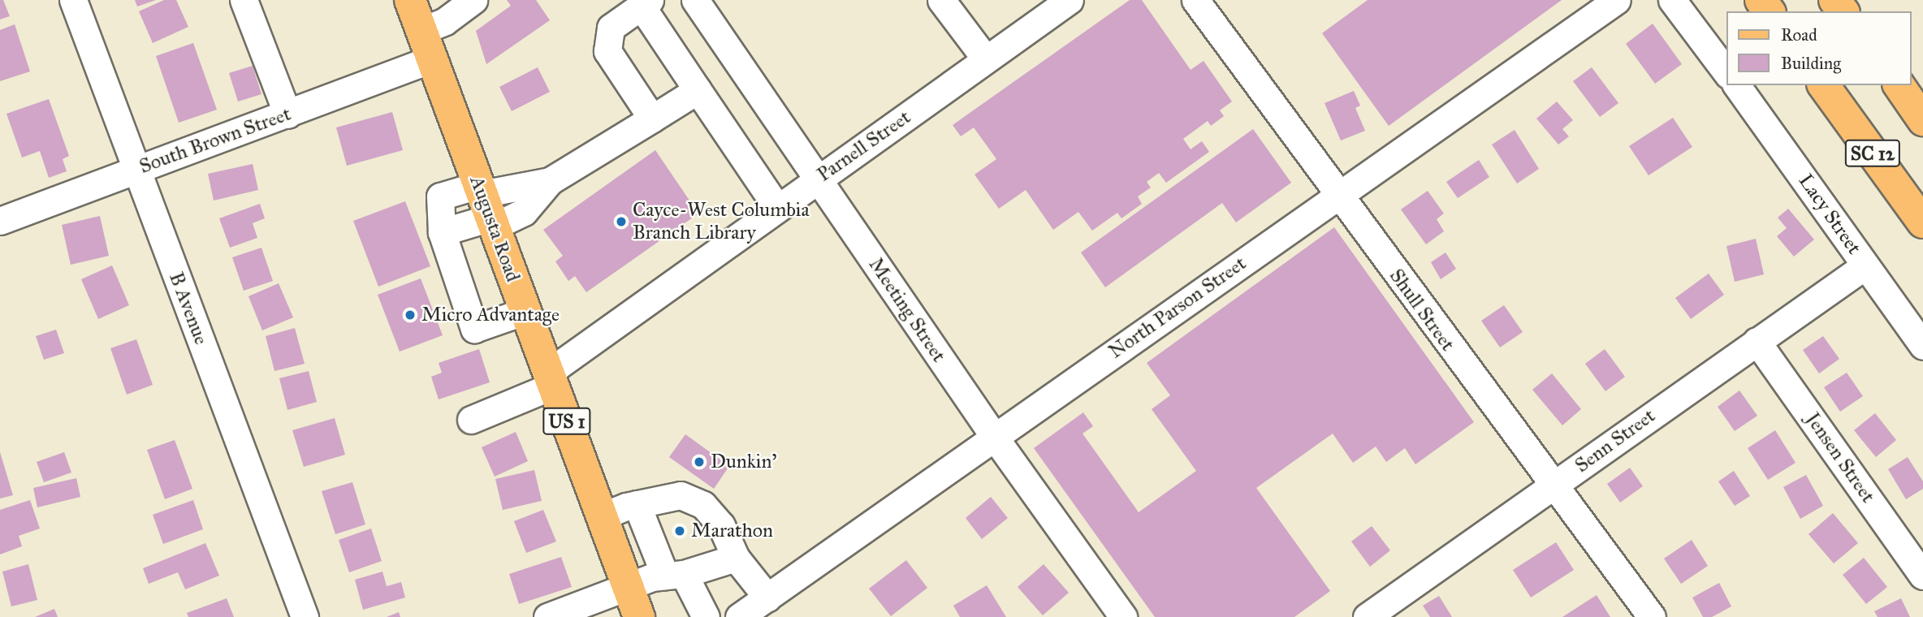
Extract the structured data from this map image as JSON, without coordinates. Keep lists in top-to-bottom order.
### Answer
{
  "streets": {
    "main road": ["SC 12", "Augusta Road", "US 1"],
    "street": [
      "South Brown Street",
      "Parnell Street",
      "Lacy Street",
      "North Parson Street",
      "B Avenue",
      "Meeting Street",
      "Shull Street",
      "Senn Street",
      "Jensen Street"
    ]
  },
  "crossings": [
    ["South Brown Street", "Augusta Road"],
    ["South Brown Street", "B Avenue"],
    ["Parnell Street", "Augusta Road"],
    ["Parnell Street", "Meeting Street"],
    ["Lacy Street", "Senn Street"],
    ["North Parson Street", "Meeting Street"],
    ["North Parson Street", "Shull Street"],
    ["Shull Street", "Senn Street"],
    ["Senn Street", "Jensen Street"]
  ],
  "places": [
    "Cayce-West Columbia Branch Library",
    "Micro Advantage",
    "Dunkin'",
    "Marathon"
  ],
  "legend": ["Road", "Building"]
}
